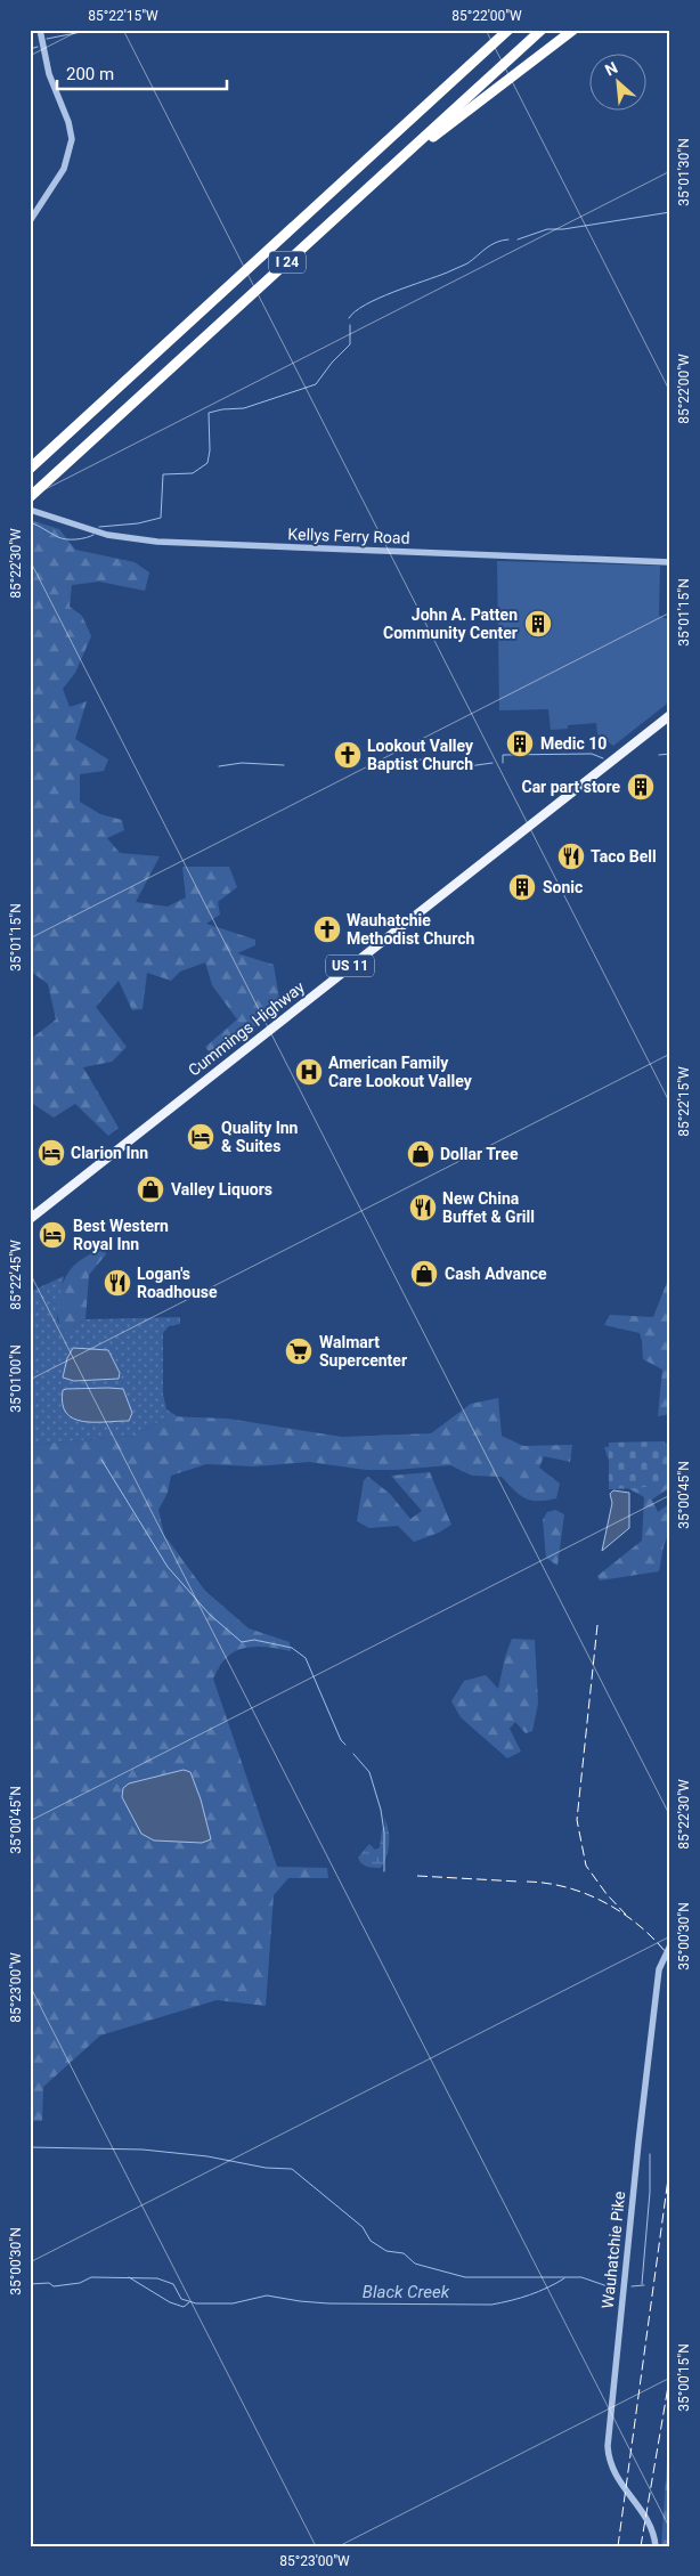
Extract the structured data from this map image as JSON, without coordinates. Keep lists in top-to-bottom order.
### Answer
{
  "streets": {
    "highway": ["I 24"],
    "main road": ["US 11", "Cummings Highway"],
    "street": ["Kellys Ferry Road", "Wauhatchie Pike"]
  },
  "water": ["Black Creek"],
  "places": {
    "building": [
      "John A. Patten Community Center",
      "Medic 10",
      "Car part store",
      "Sonic"
    ],
    "church": ["Lookout Valley Baptist Church", "Wauhatchie Methodist Church"],
    "restaurant": ["Taco Bell", "New China Buffet & Grill", "Logan's Roadhouse"],
    "hospital": ["American Family Care Lookout Valley"],
    "hotel": ["Quality Inn & Suites", "Clarion Inn", "Best Western Royal Inn"],
    "shop": ["Dollar Tree", "Valley Liquors", "Cash Advance"],
    "supermarket": ["Walmart Supercenter"]
  },
  "scale_bar": "200 m",
  "north": "top left",
  "coordinates": [
    "85°22'15\"W",
    "85°22'00\"W",
    "35°01'30\"N",
    "85°22'30\"W",
    "35°01'15\"N",
    "85°22'45\"W",
    "35°01'00\"N",
    "35°00'45\"N",
    "35°00'30\"N",
    "85°23'00\"W",
    "35°00'15\"N"
  ]
}
